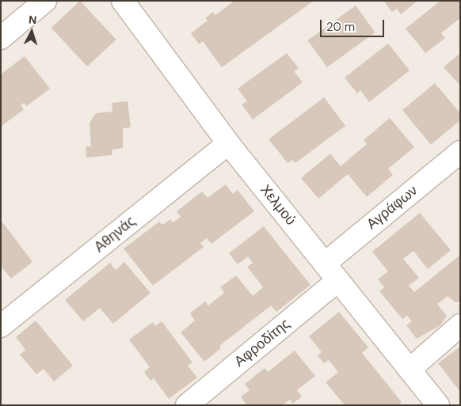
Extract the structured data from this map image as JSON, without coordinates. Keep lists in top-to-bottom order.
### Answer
{
  "streets": {
    "street": [
      "Χελμού",
      "Αγράφων",
      "Αθηνάς",
      "Αφροδίτης"
    ]
  },
  "crossings": [
    ["Χελμού", "Αγράφων"],
    ["Χελμού", "Αθηνάς"],
    ["Χελμού", "Αφροδίτης"]
  ],
  "scale_bar": "20 m",
  "north": "top"
}
